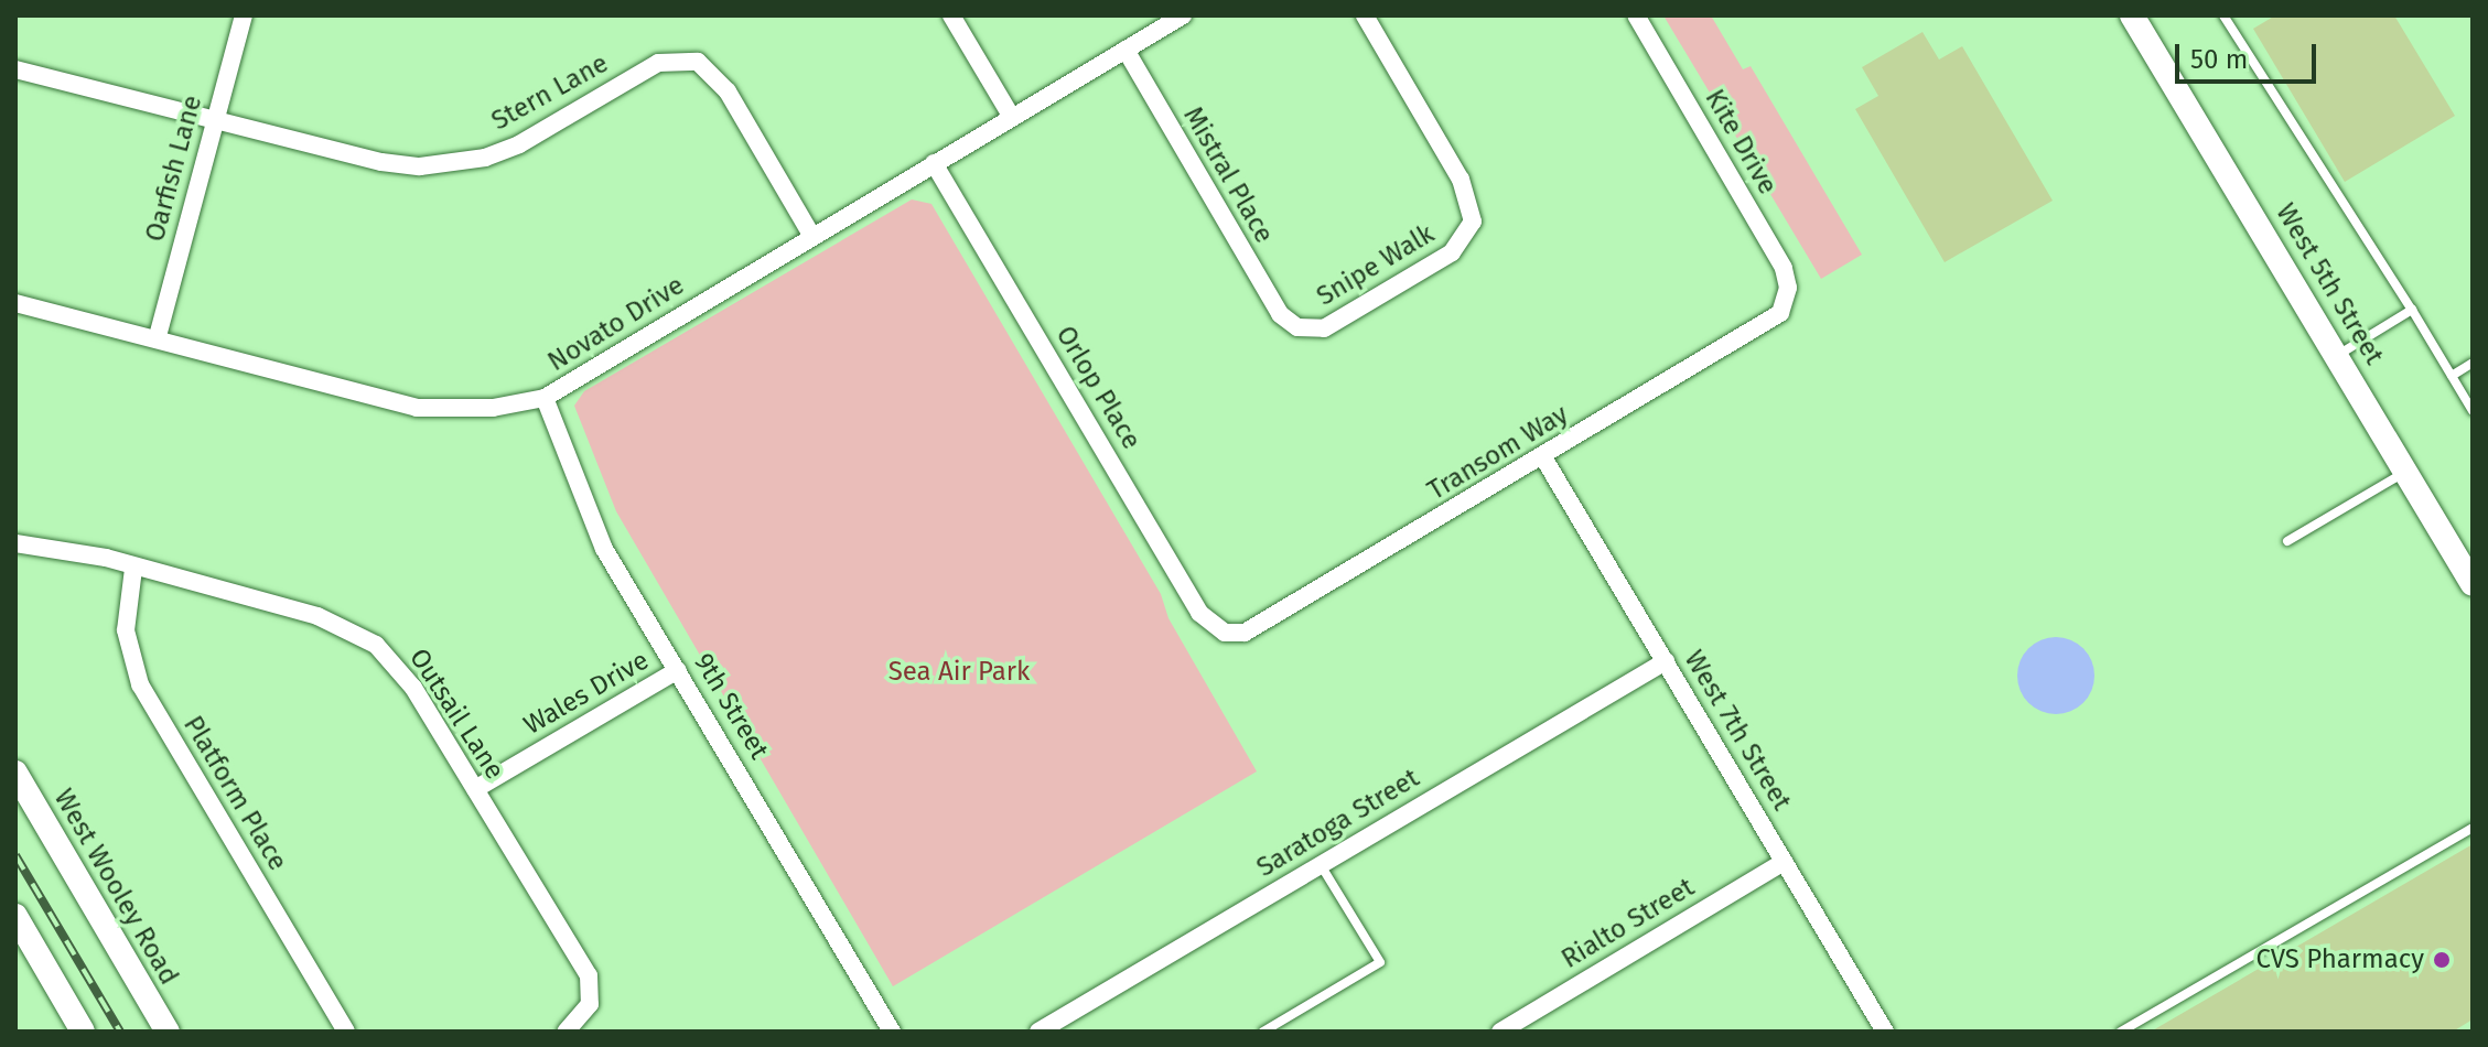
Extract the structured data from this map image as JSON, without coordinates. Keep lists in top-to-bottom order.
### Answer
{
  "streets": {
    "main road": ["West 5th Street", "West Wooley Road"],
    "street": [
      "Stern Lane",
      "Kite Drive",
      "Oarfish Lane",
      "Mistral Place",
      "Snipe Walk",
      "Novato Drive",
      "Orlop Place",
      "Transom Way",
      "Wales Drive",
      "9th Street",
      "Outsail Lane",
      "West 7th Street",
      "Platform Place",
      "Saratoga Street",
      "Rialto Street"
    ]
  },
  "crossings": [
    ["Stern Lane", "Oarfish Lane"],
    ["Stern Lane", "Novato Drive"],
    ["Kite Drive", "Transom Way"],
    ["Oarfish Lane", "Novato Drive"],
    ["Mistral Place", "Snipe Walk"],
    ["Mistral Place", "Novato Drive"],
    ["Novato Drive", "Orlop Place"],
    ["Novato Drive", "9th Street"],
    ["Orlop Place", "Transom Way"],
    ["Transom Way", "West 7th Street"],
    ["Wales Drive", "9th Street"],
    ["Wales Drive", "Outsail Lane"],
    ["Outsail Lane", "Platform Place"],
    ["West 7th Street", "Saratoga Street"],
    ["West 7th Street", "Rialto Street"]
  ],
  "parks": ["Sea Air Park"],
  "places": ["CVS Pharmacy"],
  "scale_bar": "50 m"
}
